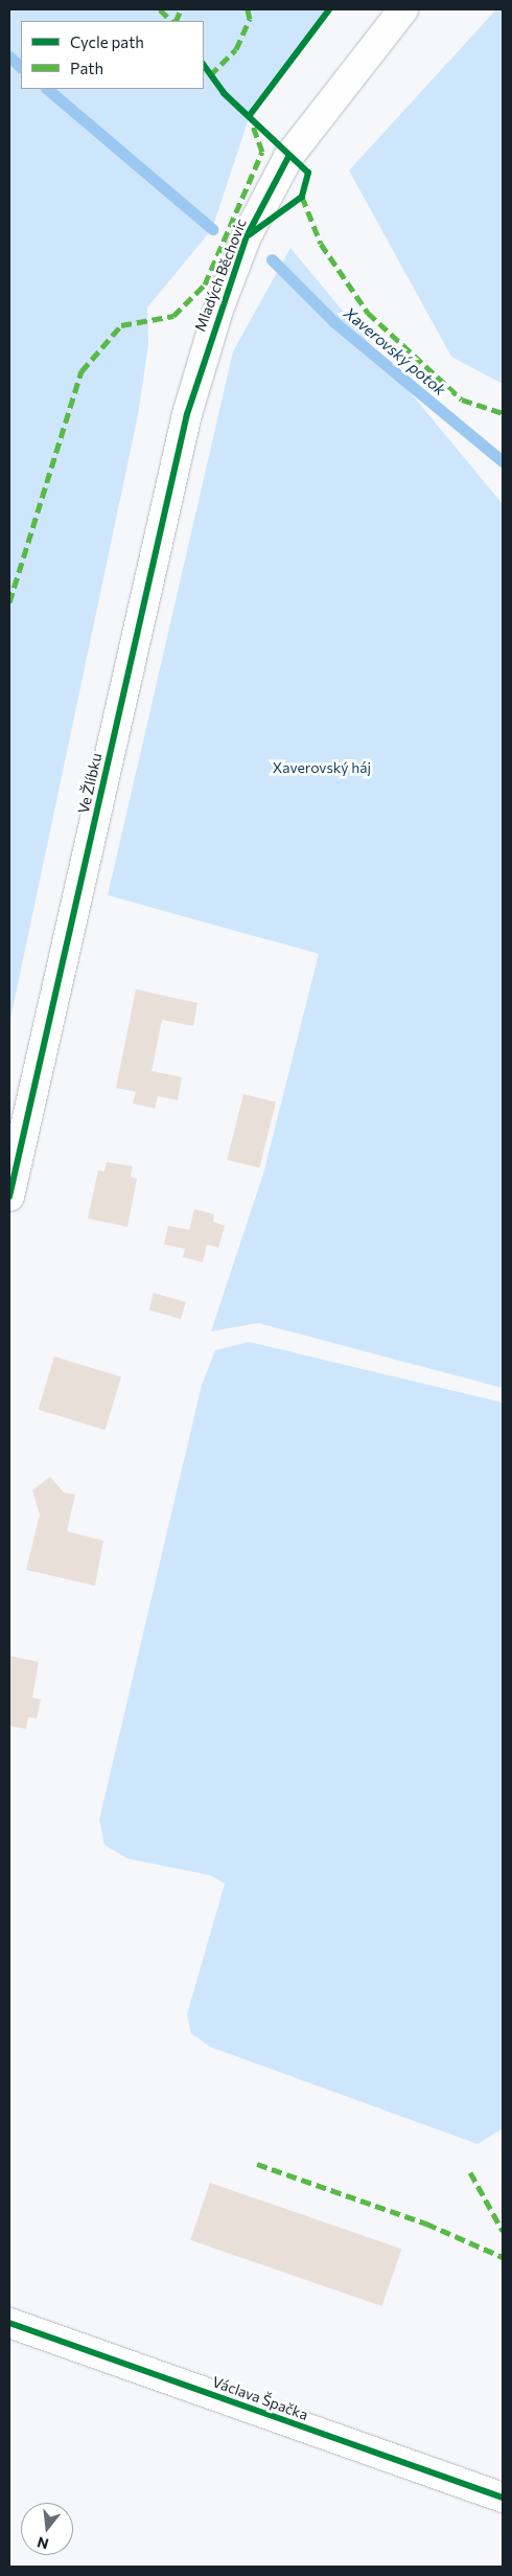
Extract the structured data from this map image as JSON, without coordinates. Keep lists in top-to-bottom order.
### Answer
{
  "streets": {
    "street": ["Mladých Běchovic", "Ve Žlíbku", "Václava Špačka"]
  },
  "crossings": [
    ["Mladých Běchovic", "Ve Žlíbku"]
  ],
  "water": ["Xaverovský potok"],
  "parks": ["Xaverovský háj"],
  "legend": ["Cycle path", "Path"],
  "north": "bottom"
}
